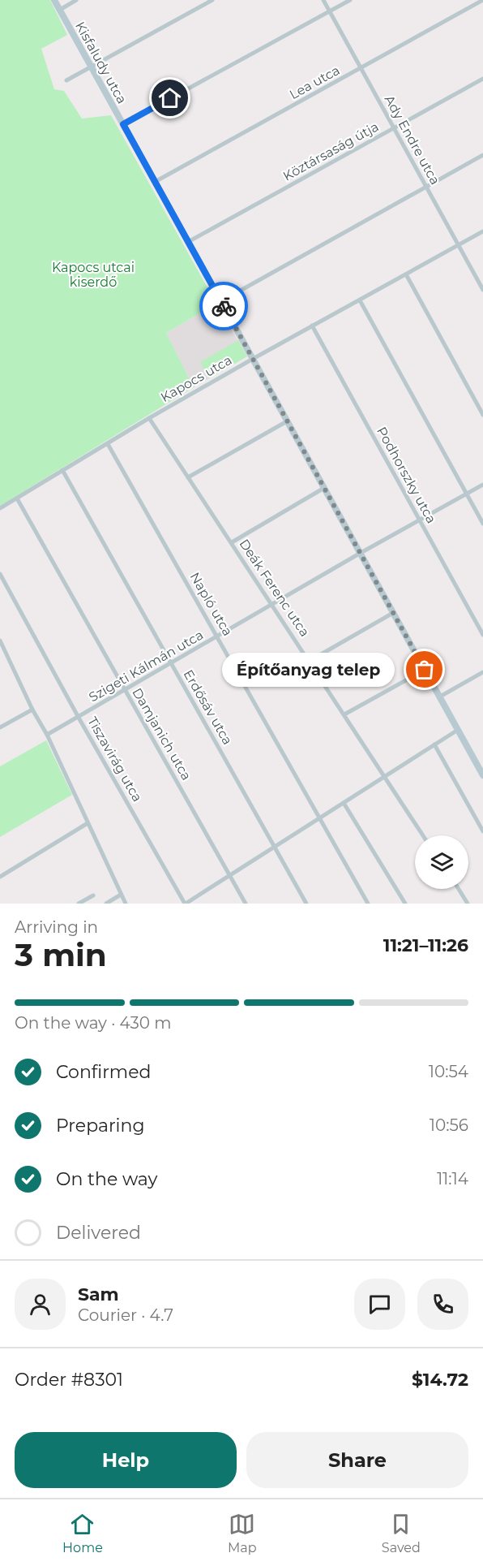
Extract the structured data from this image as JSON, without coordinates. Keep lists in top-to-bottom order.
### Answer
{
  "streets": {
    "street": [
      "Kisfaludy utca",
      "Lea utca",
      "Ady Endre utca",
      "Köztársaság útja",
      "Kapocs utca",
      "Podhorszky utca",
      "Deák Ferenc utca",
      "Napló utca",
      "Szigeti Kálmán utca",
      "Erdősáv utca",
      "Damjanich utca",
      "Tiszavirág utca"
    ]
  },
  "crossings": [
    ["Kisfaludy utca", "Lea utca"],
    ["Kisfaludy utca", "Köztársaság útja"],
    ["Kisfaludy utca", "Kapocs utca"],
    ["Kisfaludy utca", "Szigeti Kálmán utca"],
    ["Lea utca", "Ady Endre utca"],
    ["Ady Endre utca", "Köztársaság útja"],
    ["Ady Endre utca", "Kapocs utca"],
    ["Kapocs utca", "Podhorszky utca"],
    ["Kapocs utca", "Deák Ferenc utca"],
    ["Kapocs utca", "Napló utca"],
    ["Kapocs utca", "Erdősáv utca"],
    ["Kapocs utca", "Damjanich utca"],
    ["Podhorszky utca", "Szigeti Kálmán utca"],
    ["Deák Ferenc utca", "Szigeti Kálmán utca"],
    ["Napló utca", "Szigeti Kálmán utca"],
    ["Szigeti Kálmán utca", "Erdősáv utca"],
    ["Szigeti Kálmán utca", "Damjanich utca"],
    ["Szigeti Kálmán utca", "Tiszavirág utca"]
  ],
  "parks": ["Kapocs utcai kiserdő"],
  "places": ["Építőanyag telep"],
  "page": {
    "bubble": "Építőanyag telep",
    "heading": ["3 min", "Arriving in", "11:21–11:26"],
    "panel": [
      "Sam",
      "Courier · 4.7",
      "Order #8301",
      "$14.72"
    ],
    "bar": "On the way · 430 m",
    "list": [
      ["Confirmed", "10:54"],
      ["Preparing", "10:56"],
      ["On the way", "11:14"],
      "Delivered"
    ],
    "buttons": ["Help", "Share"],
    "tabs": ["Home", "Map", "Saved"]
  }
}
